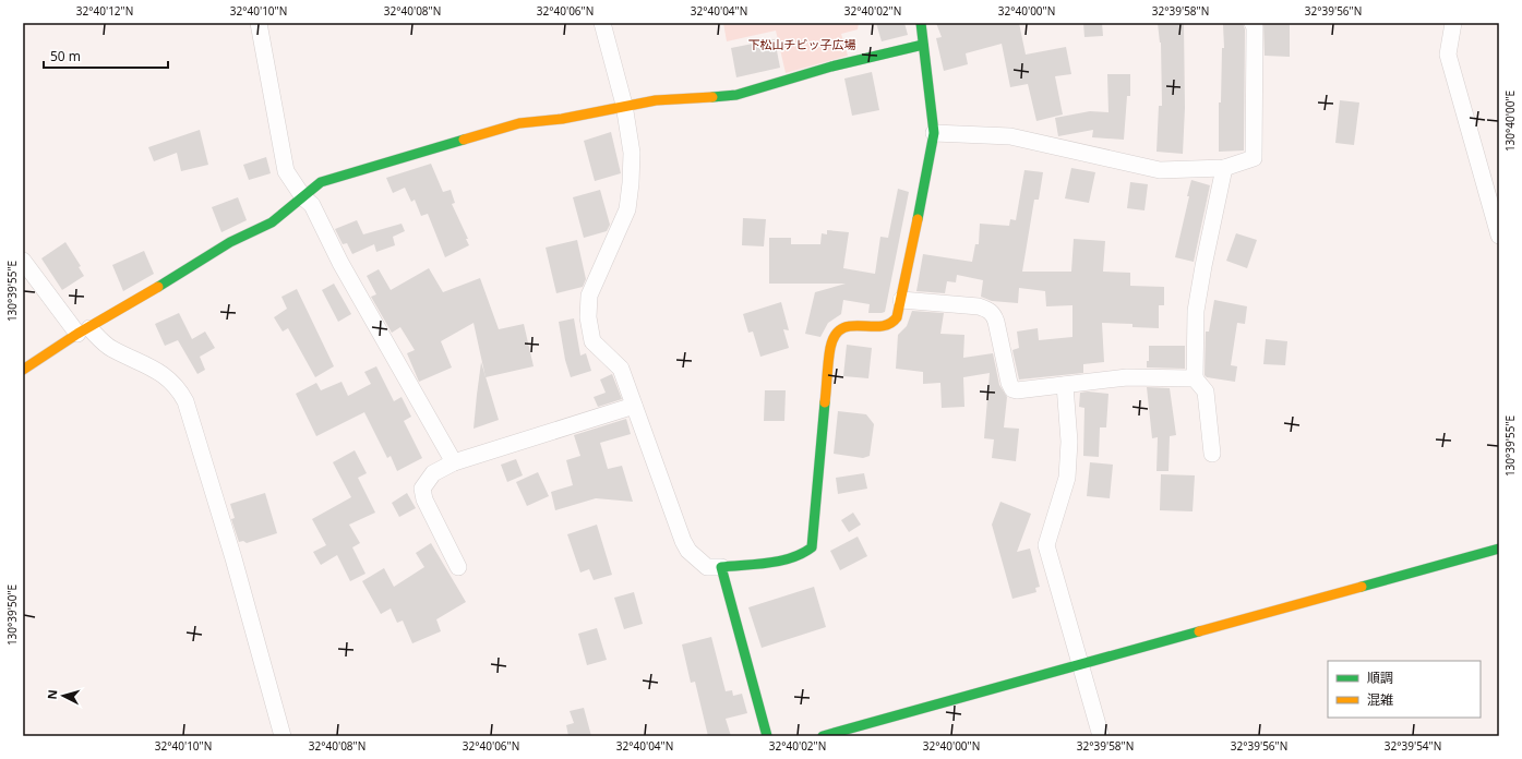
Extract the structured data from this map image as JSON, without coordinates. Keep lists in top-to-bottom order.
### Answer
{
  "parks": ["下松山チビッ子広場"],
  "legend": ["順調", "混雑"],
  "scale_bar": "50 m",
  "north": "left",
  "coordinates": [
    "32°40'12\"N",
    "32°40'10\"N",
    "32°40'08\"N",
    "32°40'06\"N",
    "32°40'04\"N",
    "32°40'02\"N",
    "32°40'00\"N",
    "32°39'58\"N",
    "32°39'56\"N",
    "130°40'00\"E",
    "130°39'55\"E",
    "130°39'50\"E",
    "32°39'54\"N"
  ]
}
